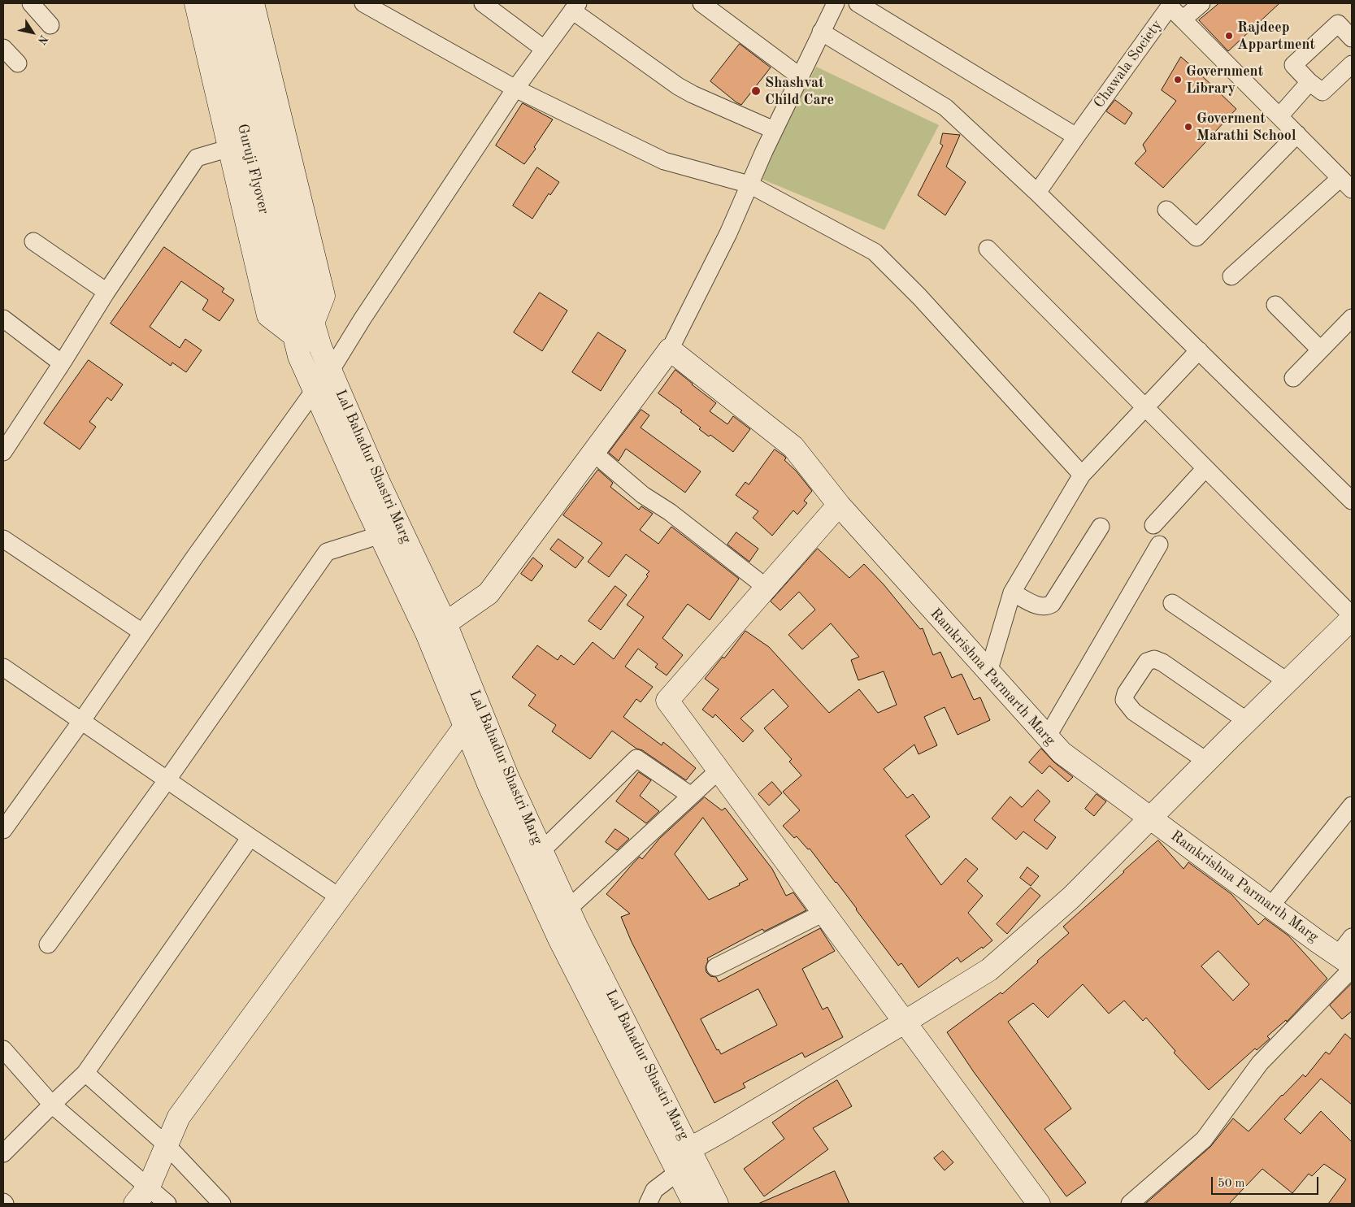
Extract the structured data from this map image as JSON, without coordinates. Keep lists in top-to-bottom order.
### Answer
{
  "streets": {
    "main road": ["Guruji Flyover", "Lal Bahadur Shastri Marg", "Ramkrishna Parmarth Marg"],
    "street": ["Chawala Society"]
  },
  "crossings": [
    ["Guruji Flyover", "Lal Bahadur Shastri Marg"]
  ],
  "places": [
    "Rajdeep Appartment",
    "Government Library",
    "Shashvat Child Care",
    "Goverment Marathi School"
  ],
  "scale_bar": "50 m",
  "north": "bottom right"
}
